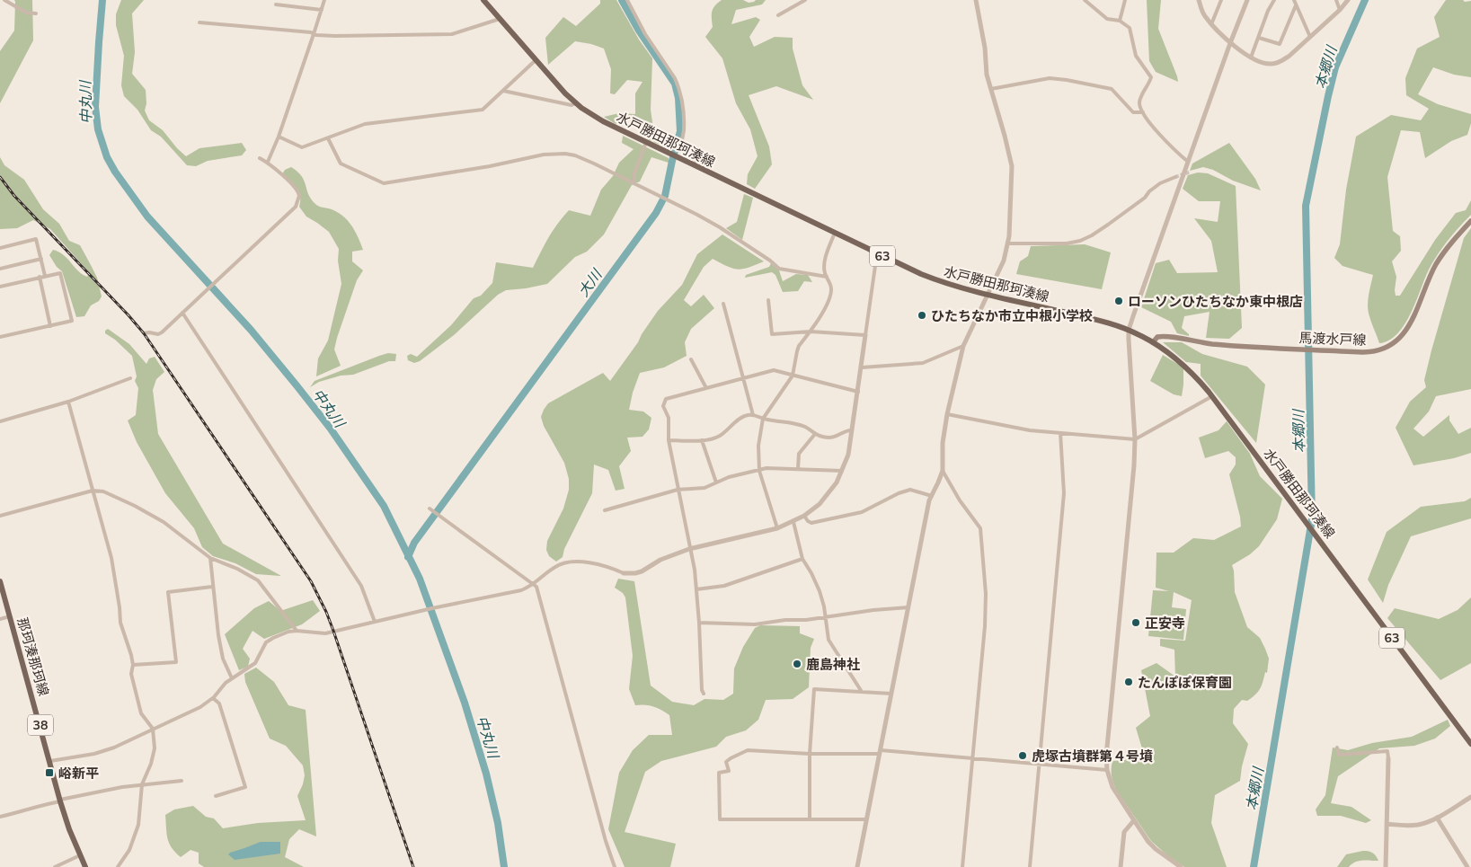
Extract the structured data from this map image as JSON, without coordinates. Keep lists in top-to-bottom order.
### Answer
{
  "streets": {
    "main road": [
      "水戸勝田那珂湊線",
      "63",
      "馬渡水戸線",
      "那珂湊那珂線",
      "38"
    ]
  },
  "crossings": [
    ["水戸勝田那珂湊線", "馬渡水戸線"]
  ],
  "water": ["本郷川", "中丸川", "大川"],
  "places": {
    "other": [
      "ローソンひたちなか東中根店",
      "ひたちなか市立中根小学校",
      "正安寺",
      "鹿島神社",
      "たんぽぽ保育園",
      "虎塚古墳群第４号墳"
    ],
    "transit": ["峪新平"]
  }
}
